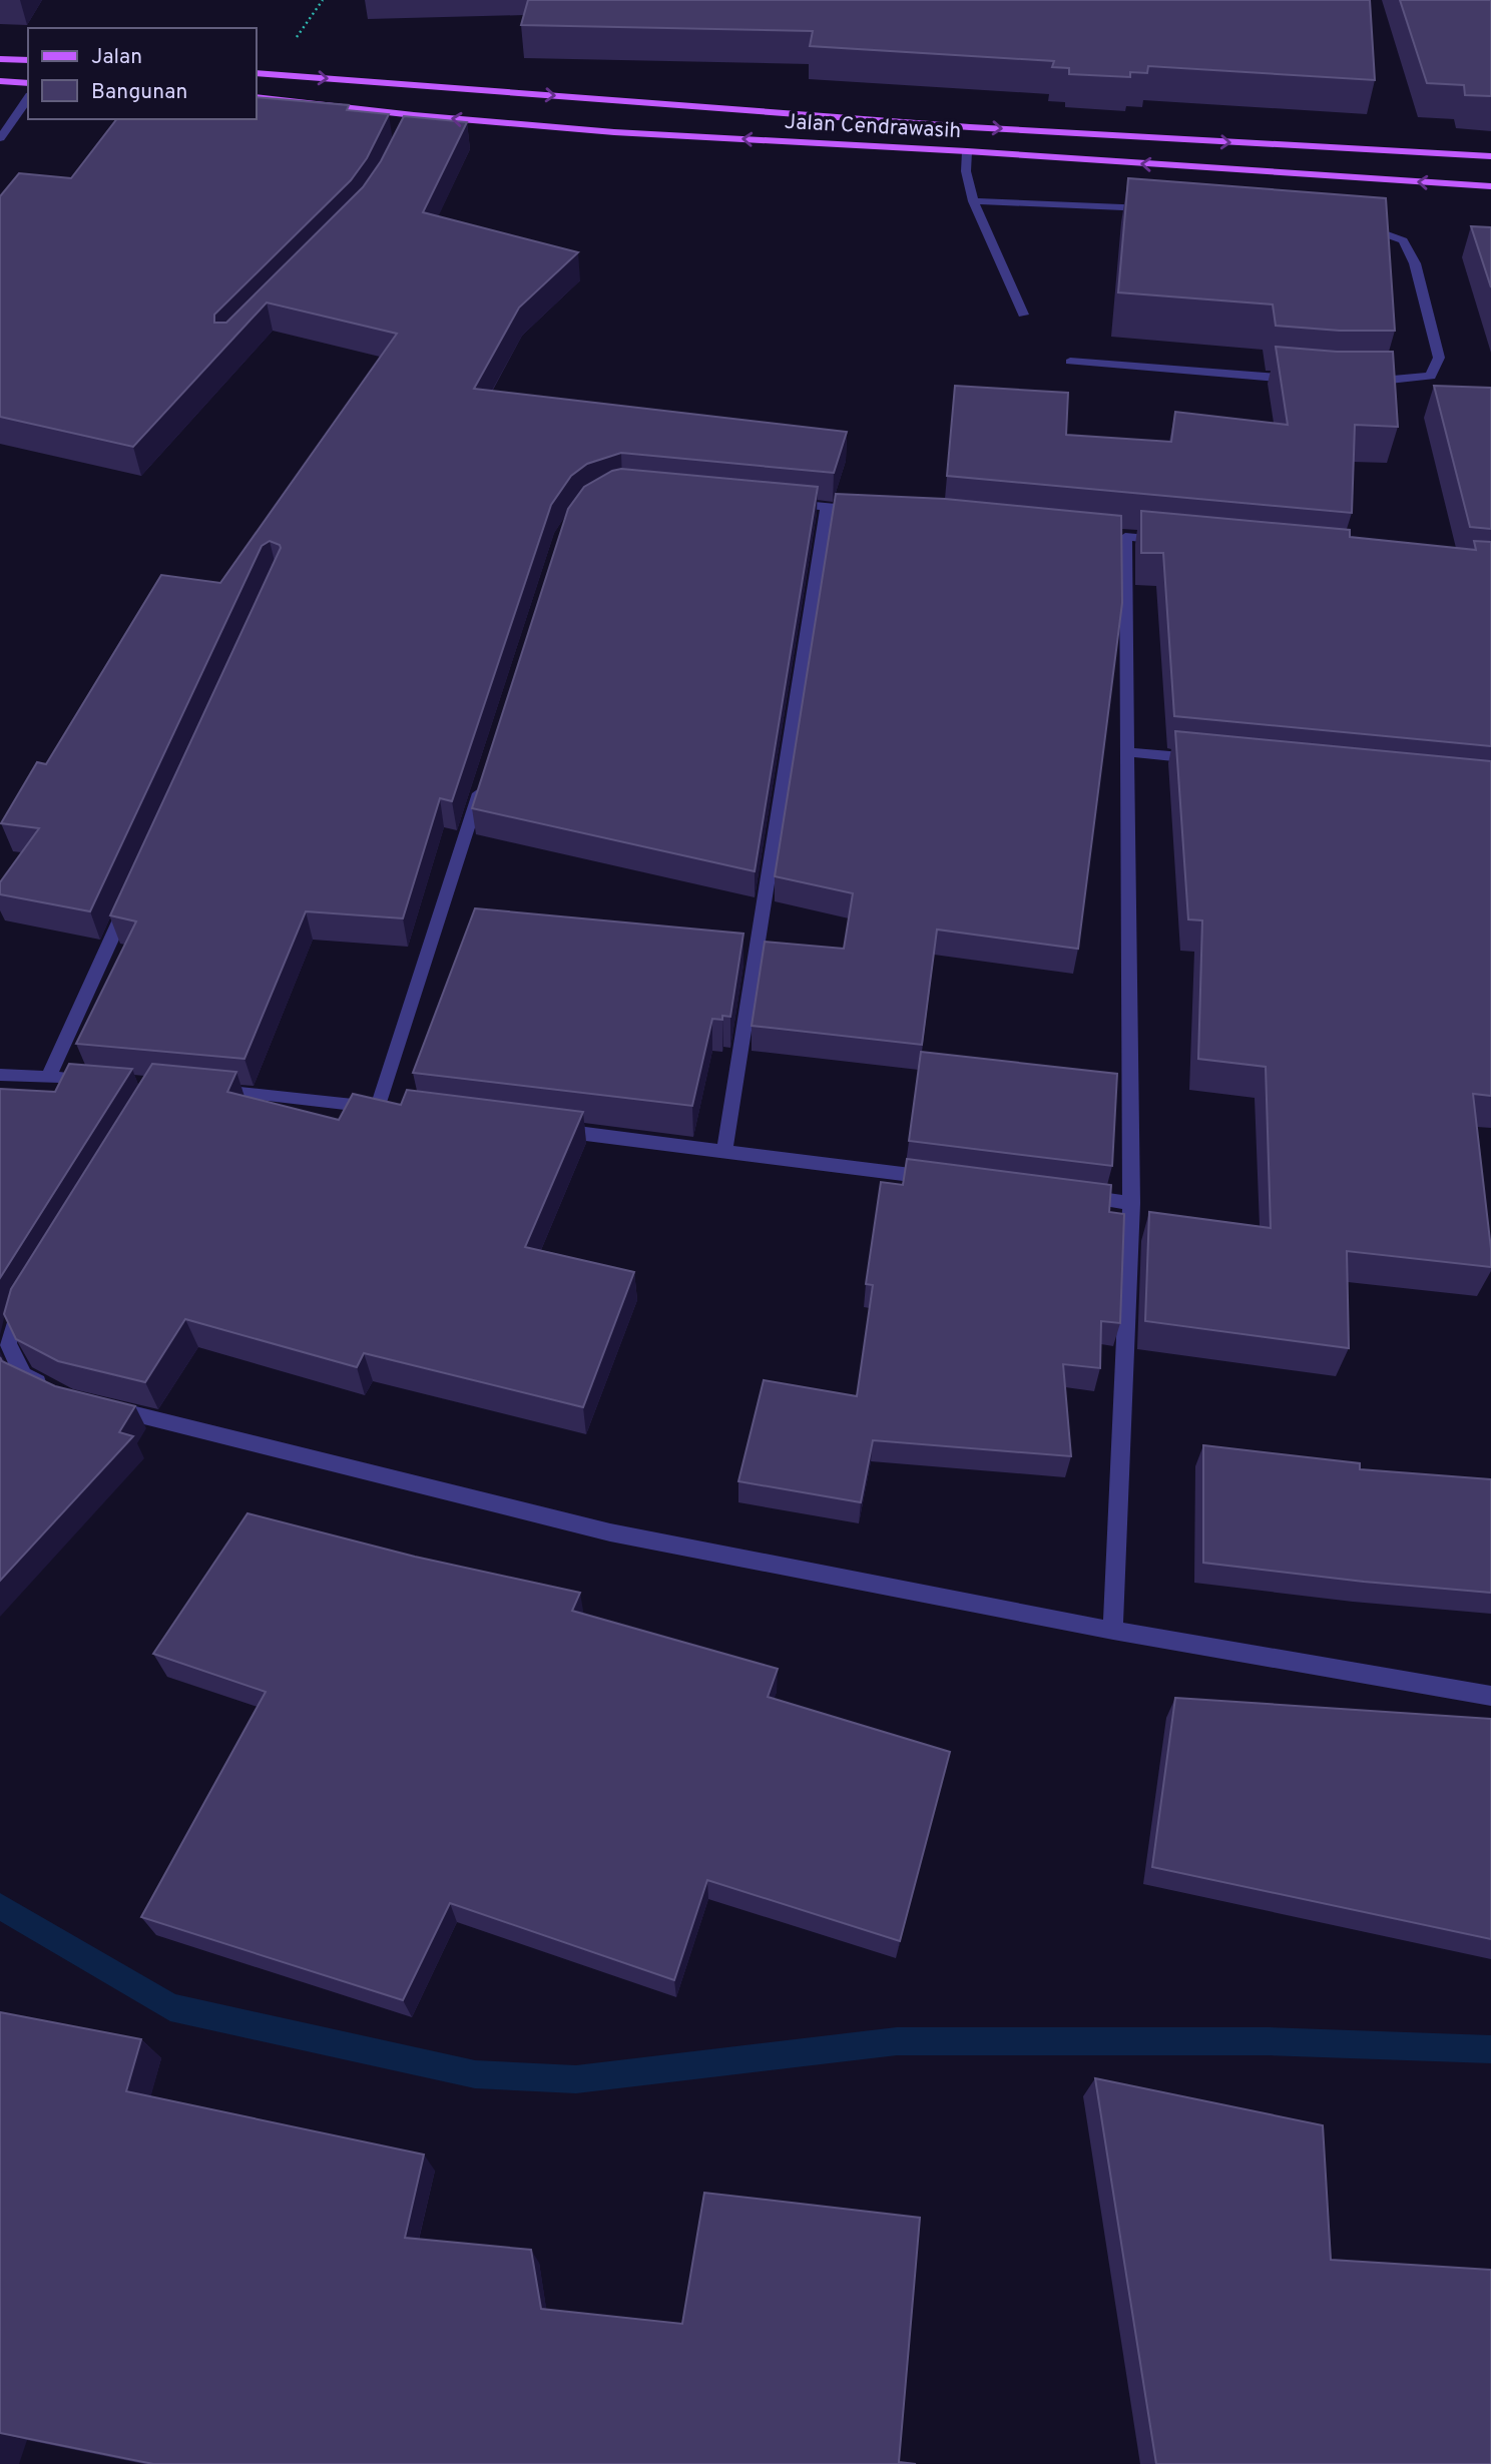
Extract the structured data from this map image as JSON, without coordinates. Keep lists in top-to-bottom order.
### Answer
{
  "streets": {
    "main road": ["Jalan Cendrawasih"]
  },
  "legend": ["Jalan", "Bangunan"]
}
